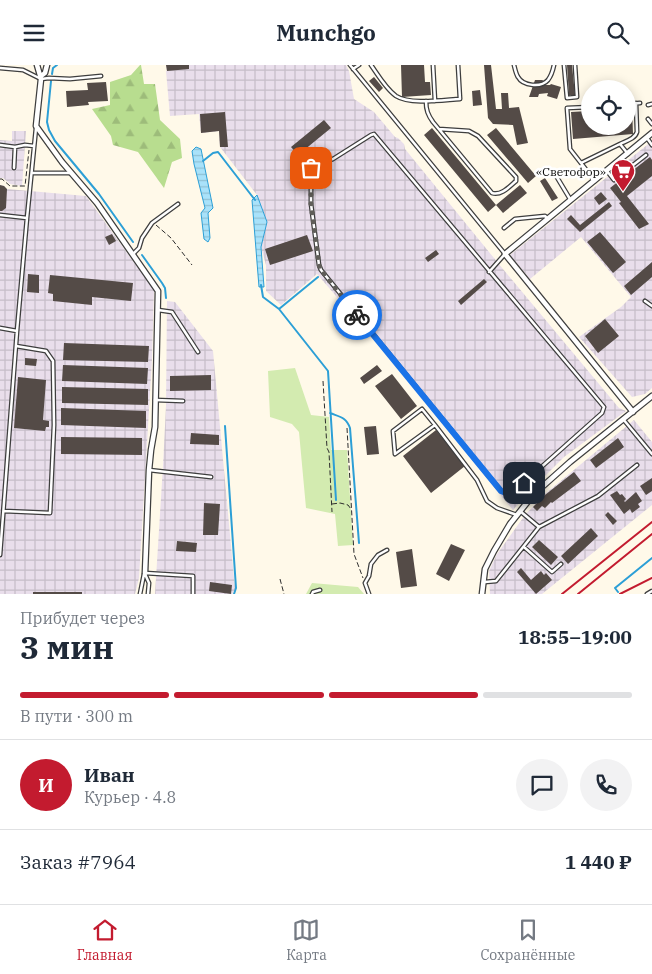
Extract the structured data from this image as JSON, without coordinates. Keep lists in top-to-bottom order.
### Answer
{
  "places": {
    "supermarket": ["«Светофор»"]
  },
  "page": {
    "header": "Munchgo",
    "heading": ["3 мин", "Прибудет через", "18:55–19:00"],
    "panel": [
      "Иван",
      "Курьер · 4.8",
      "Заказ #7964",
      "1 440 ₽"
    ],
    "bar": "В пути · 300 m",
    "round": "И",
    "tabs": ["Главная", "Карта", "Сохранённые"]
  }
}
